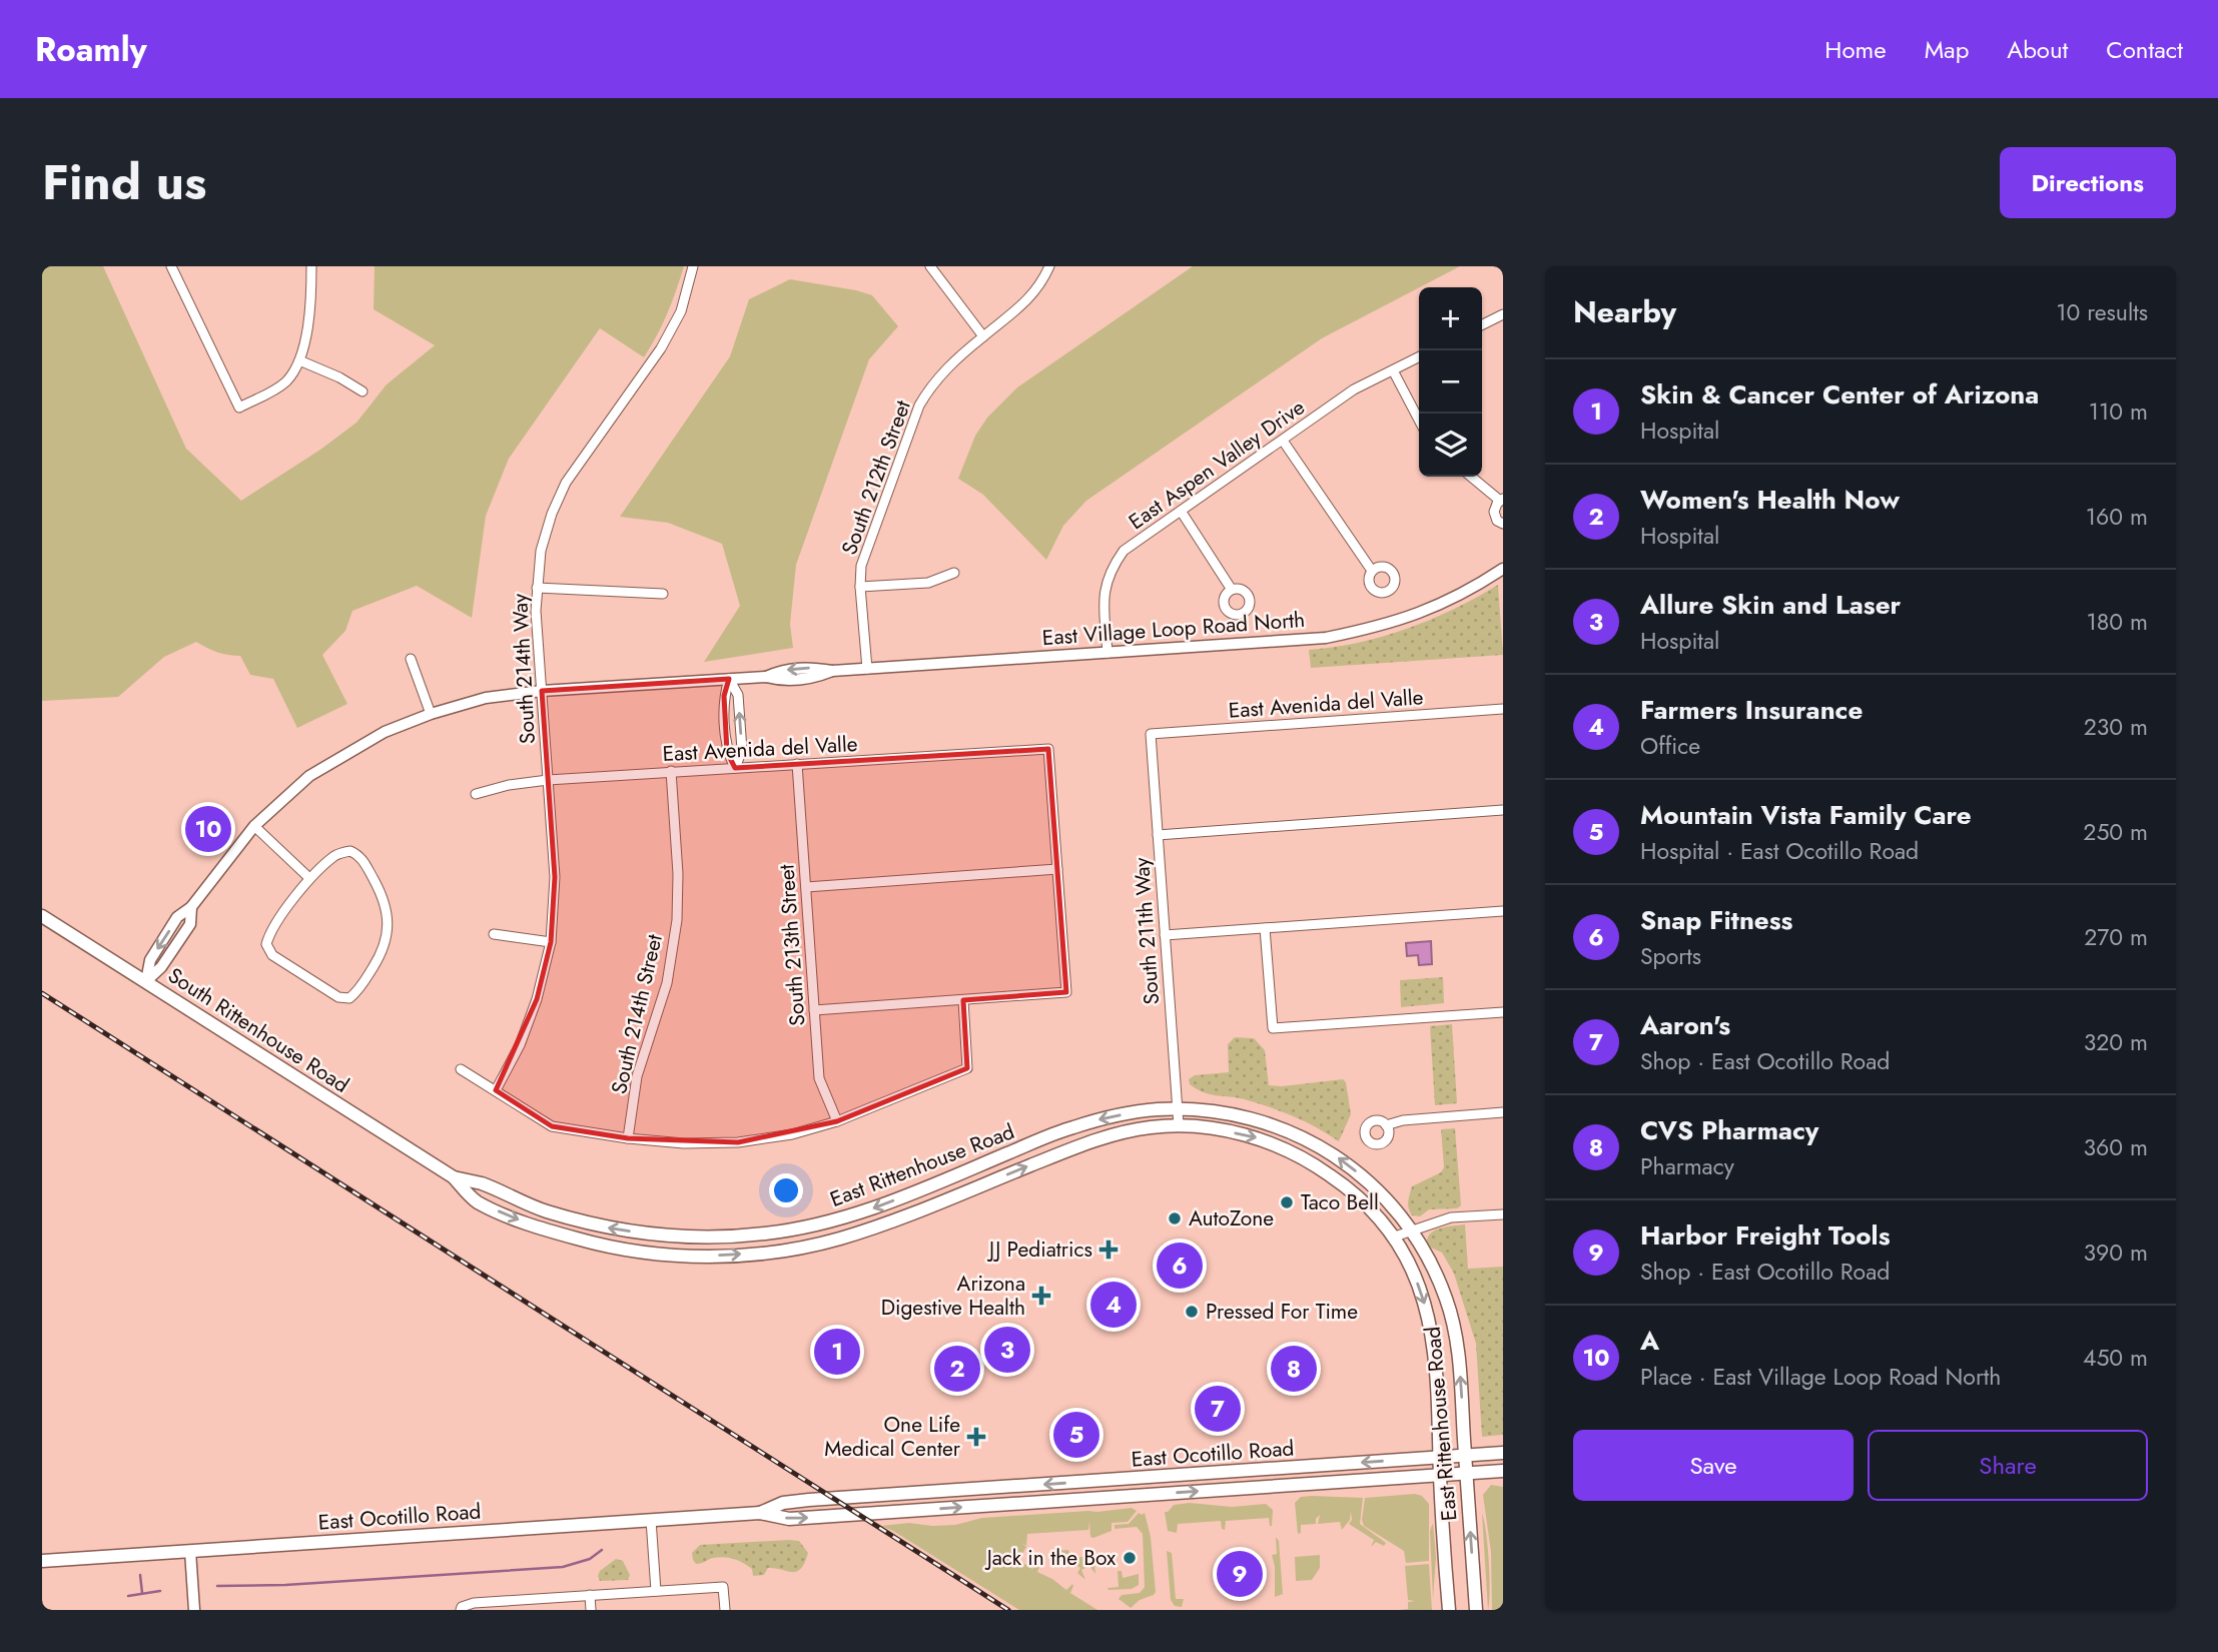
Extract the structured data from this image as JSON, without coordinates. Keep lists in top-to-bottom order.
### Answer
{
  "streets": {
    "main road": ["South Rittenhouse Road", "East Rittenhouse Road", "East Ocotillo Road"],
    "street": [
      "East Aspen Valley Drive",
      "South 212th Street",
      "East Village Loop Road North",
      "South 214th Way",
      "East Avenida del Valle",
      "South 211th Way",
      "South 213th Street",
      "South 214th Street"
    ]
  },
  "crossings": [
    ["East Aspen Valley Drive", "East Village Loop Road North"],
    ["South 212th Street", "East Village Loop Road North"],
    ["East Village Loop Road North", "South 214th Way"],
    ["East Village Loop Road North", "South Rittenhouse Road"],
    ["South 214th Way", "East Avenida del Valle"],
    ["East Avenida del Valle", "South 211th Way"],
    ["East Avenida del Valle", "South 213th Street"],
    ["East Avenida del Valle", "South 214th Street"],
    ["South 211th Way", "East Rittenhouse Road"],
    ["South Rittenhouse Road", "East Rittenhouse Road"],
    ["East Rittenhouse Road", "East Ocotillo Road"]
  ],
  "places": {
    "other": [
      "Taco Bell",
      "AutoZone",
      "Pressed For Time",
      "Jack in the Box"
    ],
    "health": ["JJ Pediatrics", "Arizona Digestive Health", "One Life Medical Center"]
  },
  "page": {
    "header": "Roamly",
    "nav": [
      "Home",
      "Map",
      "About",
      "Contact"
    ],
    "title": "Find us",
    "buttons": [
      "Directions",
      ["Save", "Share"]
    ],
    "heading": ["Nearby", "10 results"],
    "map_buttons": ["+", "−"],
    "list": [
      {
        "mark": "1",
        "name": "Skin & Cancer Center of Arizona",
        "note": "Hospital",
        "value": "110 m"
      },
      {
        "mark": "2",
        "name": "Women's Health Now",
        "note": "Hospital",
        "value": "160 m"
      },
      {
        "mark": "3",
        "name": "Allure Skin and Laser",
        "note": "Hospital",
        "value": "180 m"
      },
      {
        "mark": "4",
        "name": "Farmers Insurance",
        "note": "Office",
        "value": "230 m"
      },
      {
        "mark": "5",
        "name": "Mountain Vista Family Care",
        "note": "Hospital · East Ocotillo Road",
        "value": "250 m"
      },
      {
        "mark": "6",
        "name": "Snap Fitness",
        "note": "Sports",
        "value": "270 m"
      },
      {
        "mark": "7",
        "name": "Aaron's",
        "note": "Shop · East Ocotillo Road",
        "value": "320 m"
      },
      {
        "mark": "8",
        "name": "CVS Pharmacy",
        "note": "Pharmacy",
        "value": "360 m"
      },
      {
        "mark": "9",
        "name": "Harbor Freight Tools",
        "note": "Shop · East Ocotillo Road",
        "value": "390 m"
      },
      {
        "mark": "10",
        "name": "A",
        "note": "Place · East Village Loop Road North",
        "value": "450 m"
      }
    ],
    "pins": [
      "10",
      "6",
      "4",
      "3",
      "1",
      "2",
      "8",
      "7",
      "5",
      "9"
    ]
  }
}
